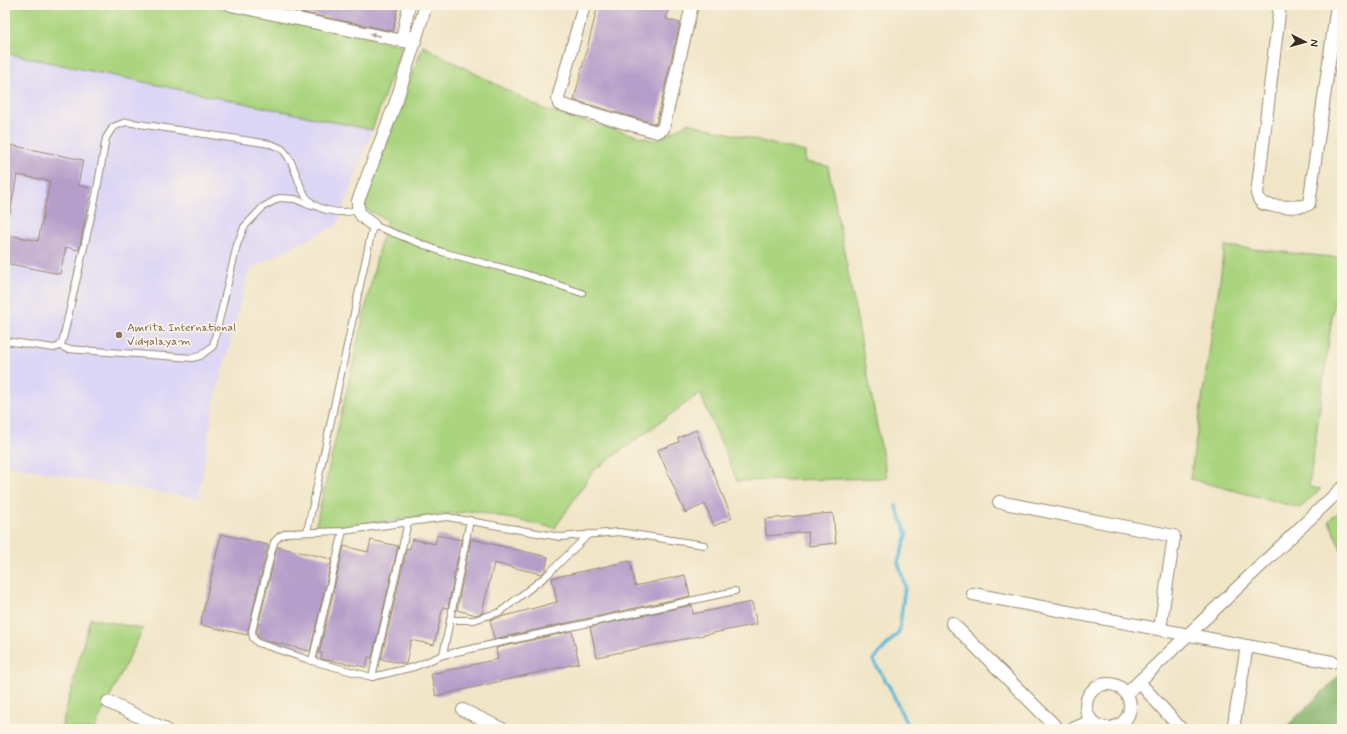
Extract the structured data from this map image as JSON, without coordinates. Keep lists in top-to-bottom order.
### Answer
{
  "places": ["Amrita International Vidyalayam"],
  "north": "right"
}
